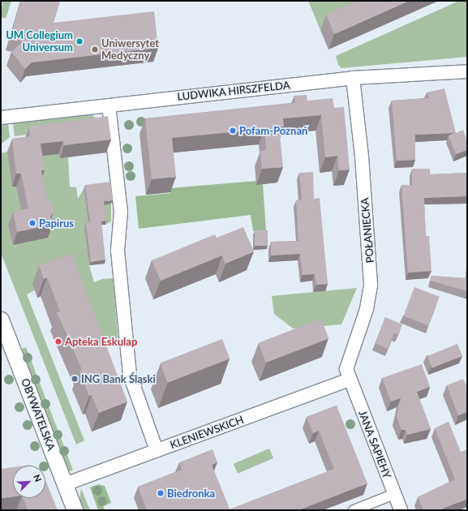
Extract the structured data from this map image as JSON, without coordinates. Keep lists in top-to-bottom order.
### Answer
{
  "streets": {
    "street": [
      "LUDWIKA HIRSZFELDA",
      "POŁANIECKA",
      "OBYWATELSKA",
      "KLENIEWSKICH",
      "JANA SAPIEHY"
    ]
  },
  "crossings": [
    ["LUDWIKA HIRSZFELDA", "POŁANIECKA"],
    ["POŁANIECKA", "KLENIEWSKICH"],
    ["POŁANIECKA", "JANA SAPIEHY"],
    ["OBYWATELSKA", "KLENIEWSKICH"],
    ["KLENIEWSKICH", "JANA SAPIEHY"]
  ],
  "places": [
    "UM Collegium Universum",
    "Uniwersytet Medyczny",
    "Pofam-Poznań",
    "Papirus",
    "Apteka Eskulap",
    "ING Bank Śląski",
    "Biedronka"
  ],
  "north": "top right"
}
